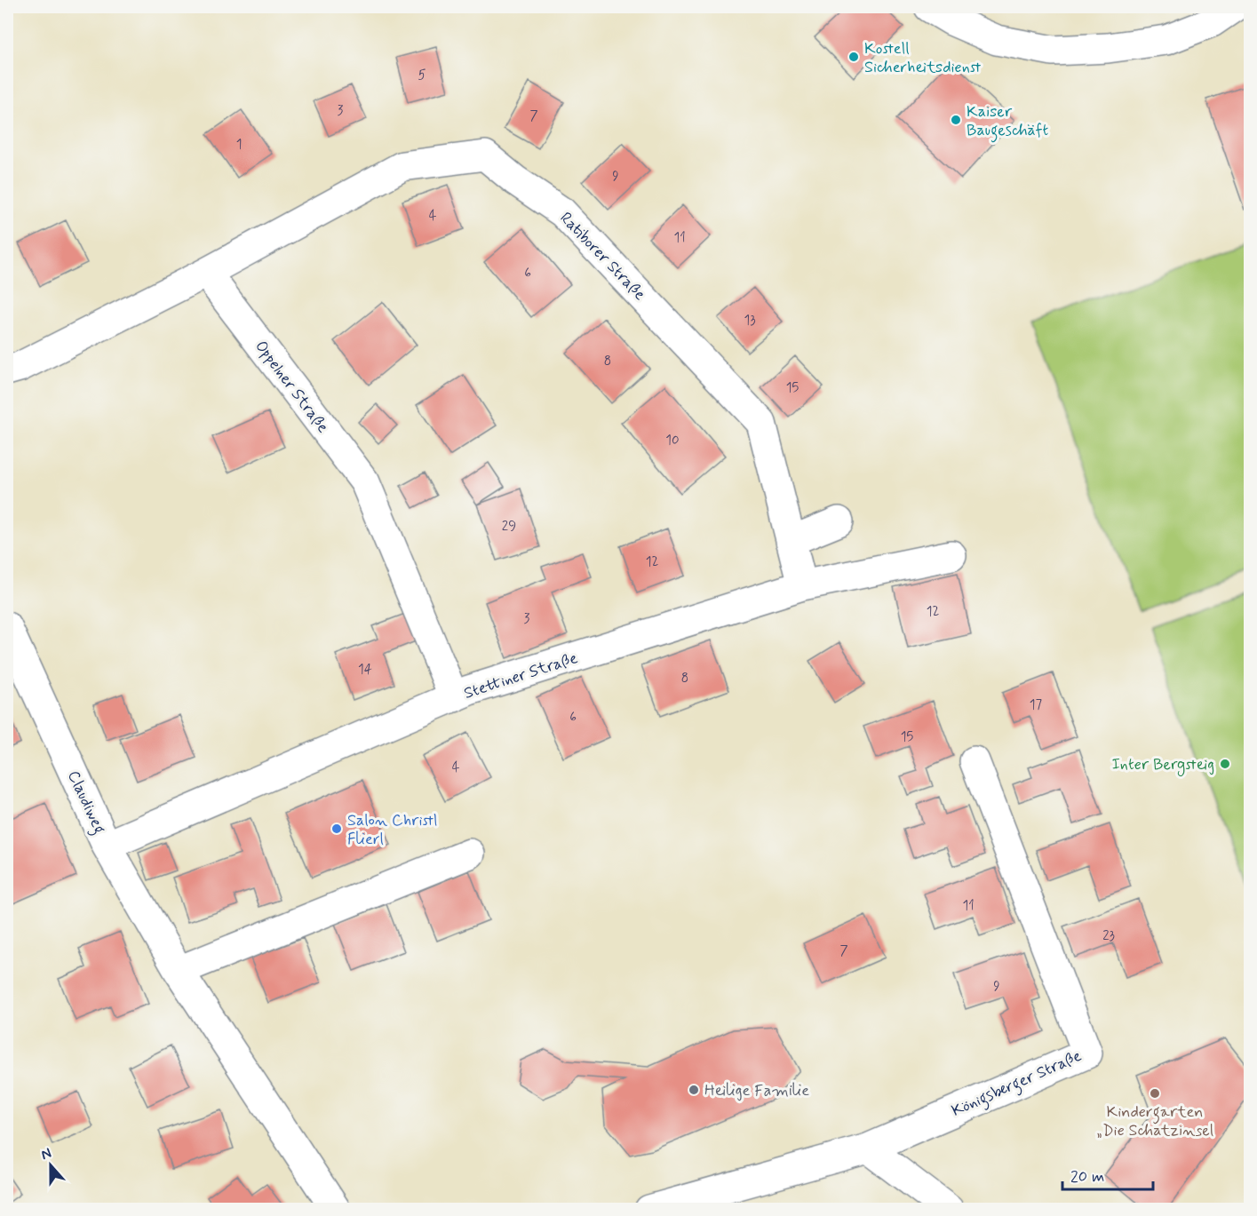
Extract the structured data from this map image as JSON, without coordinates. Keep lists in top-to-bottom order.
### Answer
{
  "streets": {
    "street": [
      "Ratiborer Straße",
      "Oppelner Straße",
      "Stettiner Straße",
      "Claudiweg",
      "Königsberger Straße"
    ]
  },
  "crossings": [
    ["Ratiborer Straße", "Oppelner Straße"],
    ["Ratiborer Straße", "Stettiner Straße"],
    ["Oppelner Straße", "Stettiner Straße"],
    ["Stettiner Straße", "Claudiweg"]
  ],
  "places": [
    "Kostell Sicherheitsdienst",
    "Kaiser Baugeschäft",
    "Inter Bergsteig",
    "Salon Christl Flierl",
    "Heilige Familie",
    "Kindergarten „Die Schatzinsel"
  ],
  "house_numbers": [
    "5",
    "3",
    "7",
    "1",
    "9",
    "4",
    "11",
    "6",
    "13",
    "8",
    "15",
    "10",
    "29",
    "12",
    "12",
    "3",
    "14",
    "8",
    "17",
    "6",
    "15",
    "4",
    "11",
    "23",
    "7",
    "9"
  ],
  "scale_bar": "20 m",
  "north": "top"
}
